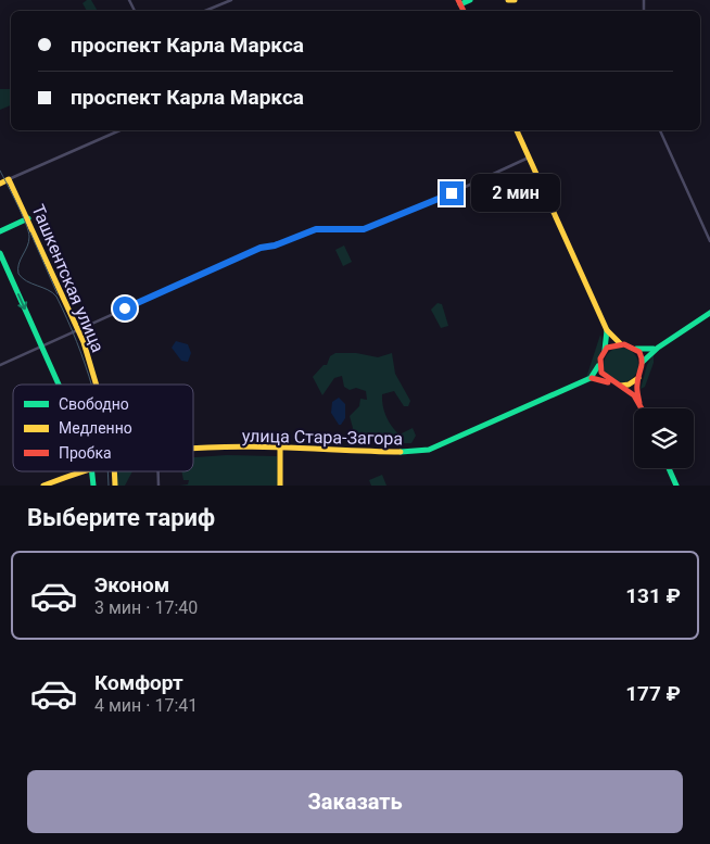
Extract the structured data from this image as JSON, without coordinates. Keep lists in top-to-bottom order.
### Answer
{
  "streets": {
    "main road": ["Ташкентская улица", "улица Стара-Загора"]
  },
  "legend": ["Свободно", "Медленно", "Пробка"],
  "page": {
    "banner": ["проспект Карла Маркса", "проспект Карла Маркса"],
    "bubble": "2 мин",
    "heading": "Выберите тариф",
    "list": [
      {
        "name": "Эконом",
        "note": "3 мин · 17:40",
        "value": "131 ₽"
      },
      {
        "name": "Комфорт",
        "note": "4 мин · 17:41",
        "value": "177 ₽"
      }
    ],
    "buttons": "Заказать"
  }
}
